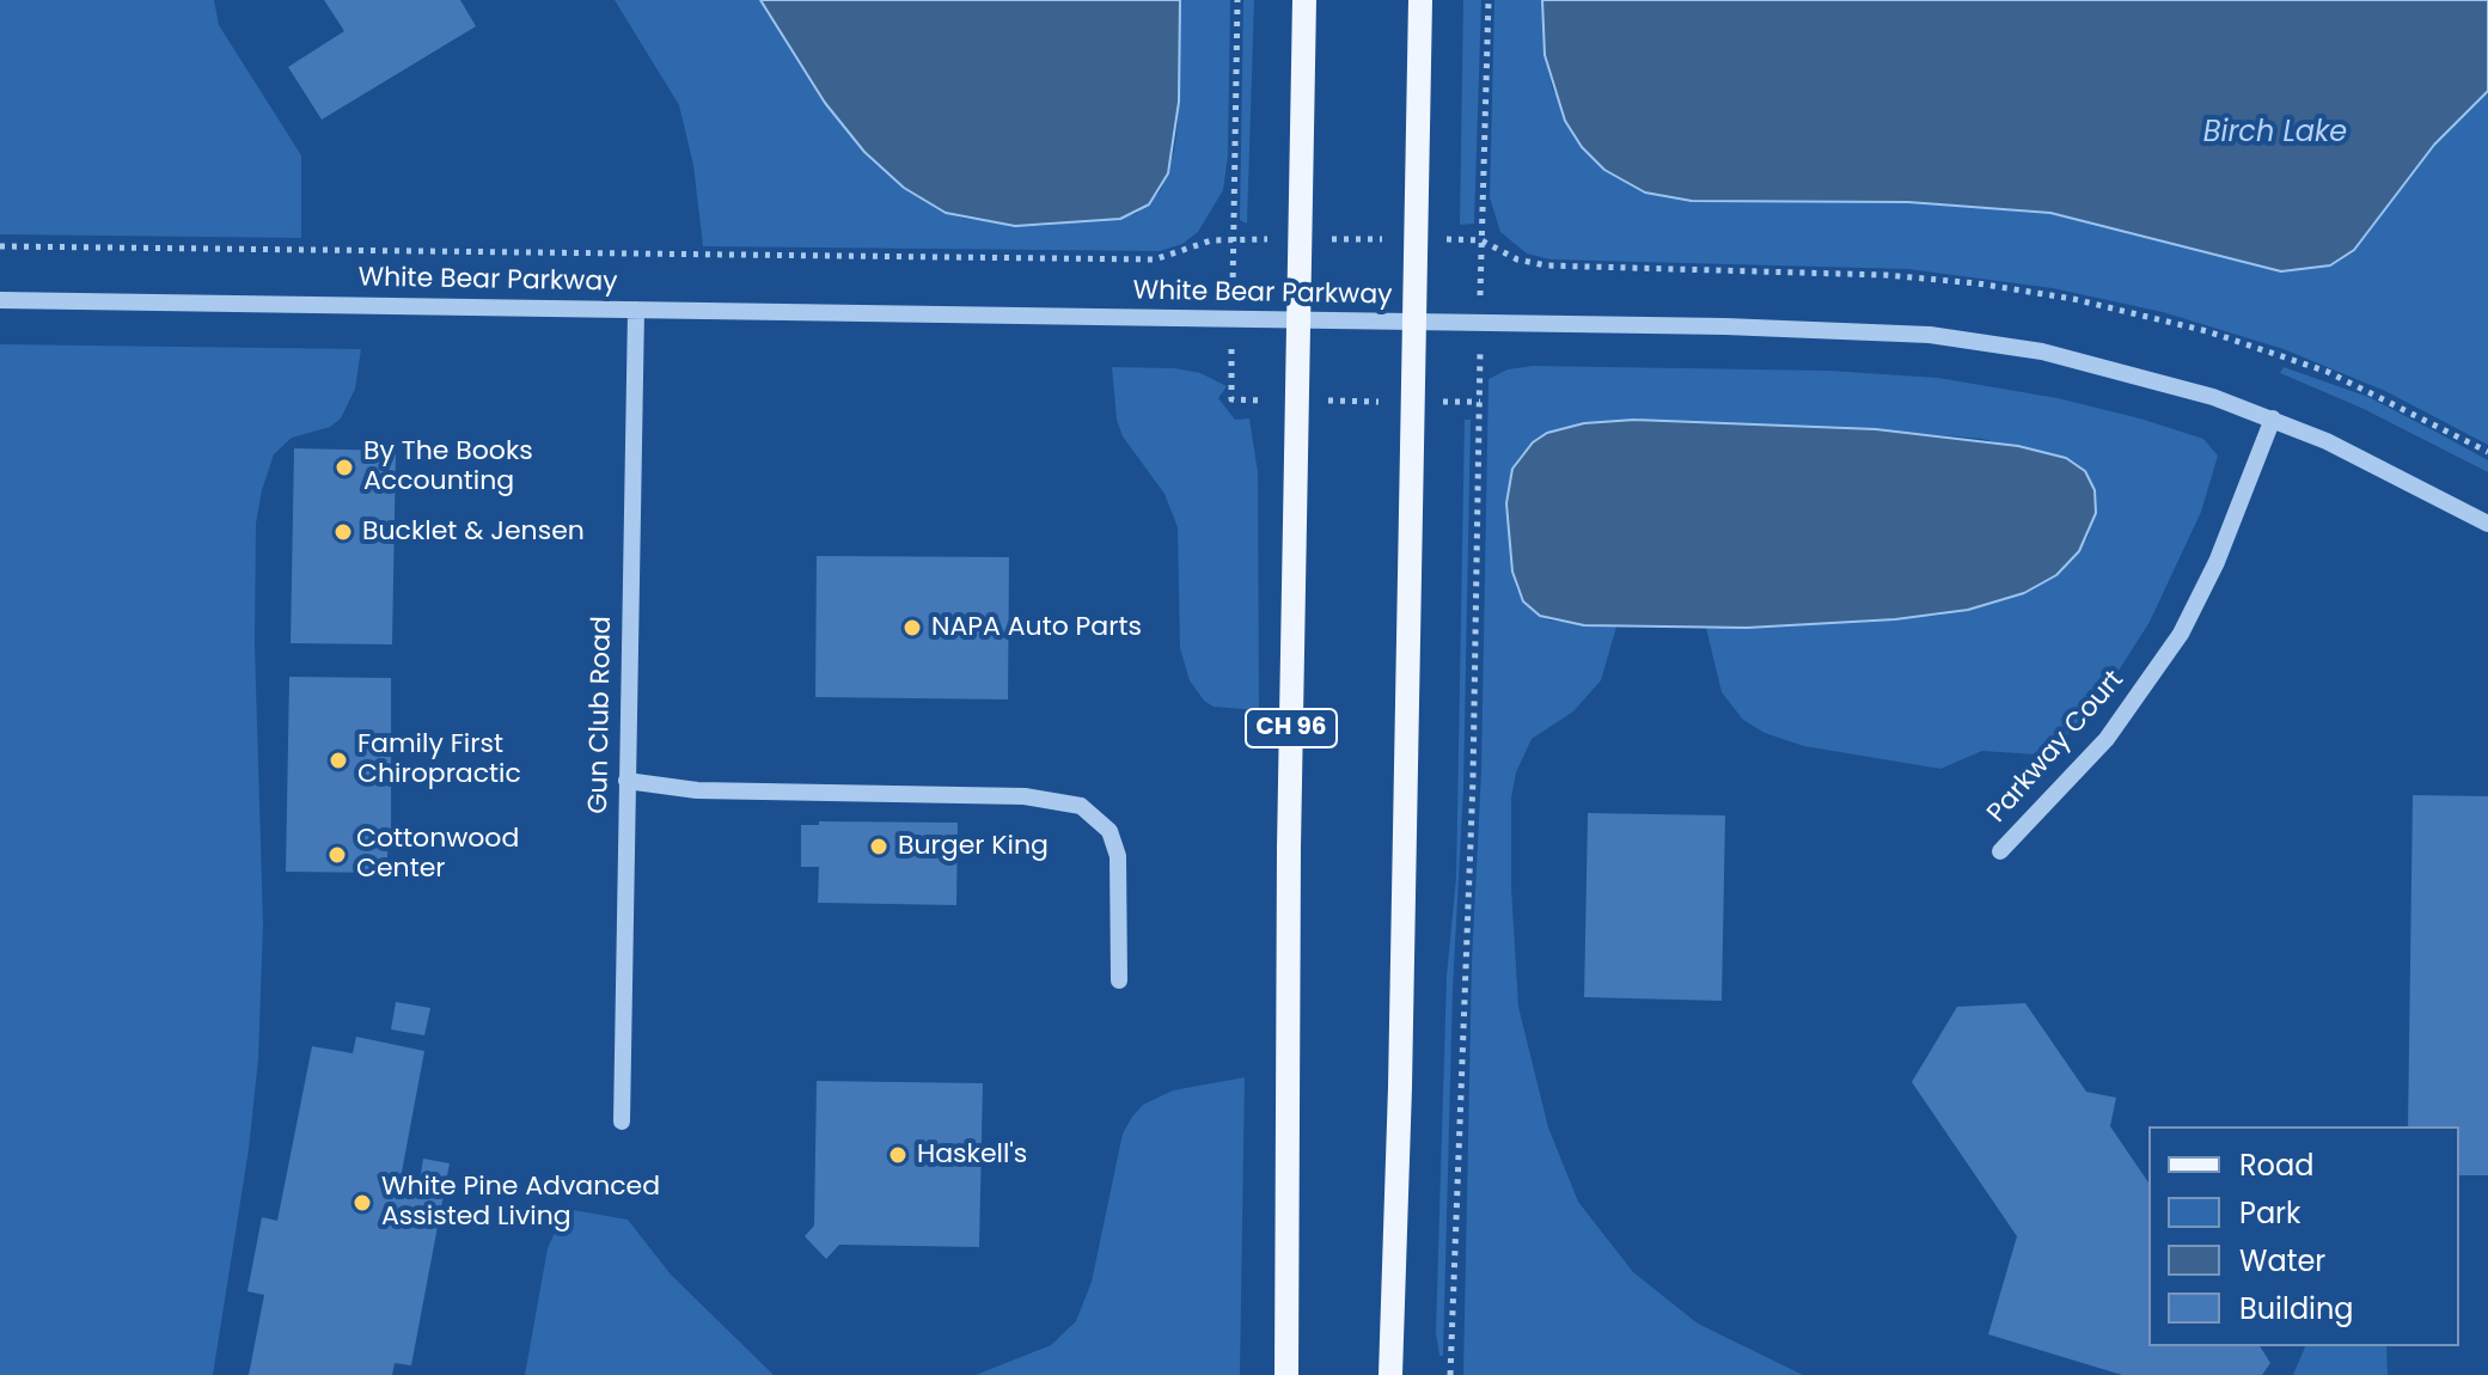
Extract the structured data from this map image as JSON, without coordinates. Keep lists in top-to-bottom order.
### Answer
{
  "streets": {
    "main road": ["CH 96"],
    "street": ["White Bear Parkway", "Gun Club Road", "Parkway Court"]
  },
  "crossings": [
    ["White Bear Parkway", "Gun Club Road"],
    ["White Bear Parkway", "CH 96"],
    ["White Bear Parkway", "Parkway Court"]
  ],
  "water": ["Birch Lake"],
  "places": [
    "By The Books Accounting",
    "Bucklet & Jensen",
    "NAPA Auto Parts",
    "Family First Chiropractic",
    "Burger King",
    "Cottonwood Center",
    "Haskell's",
    "White Pine Advanced Assisted Living"
  ],
  "legend": [
    "Road",
    "Park",
    "Water",
    "Building"
  ]
}
